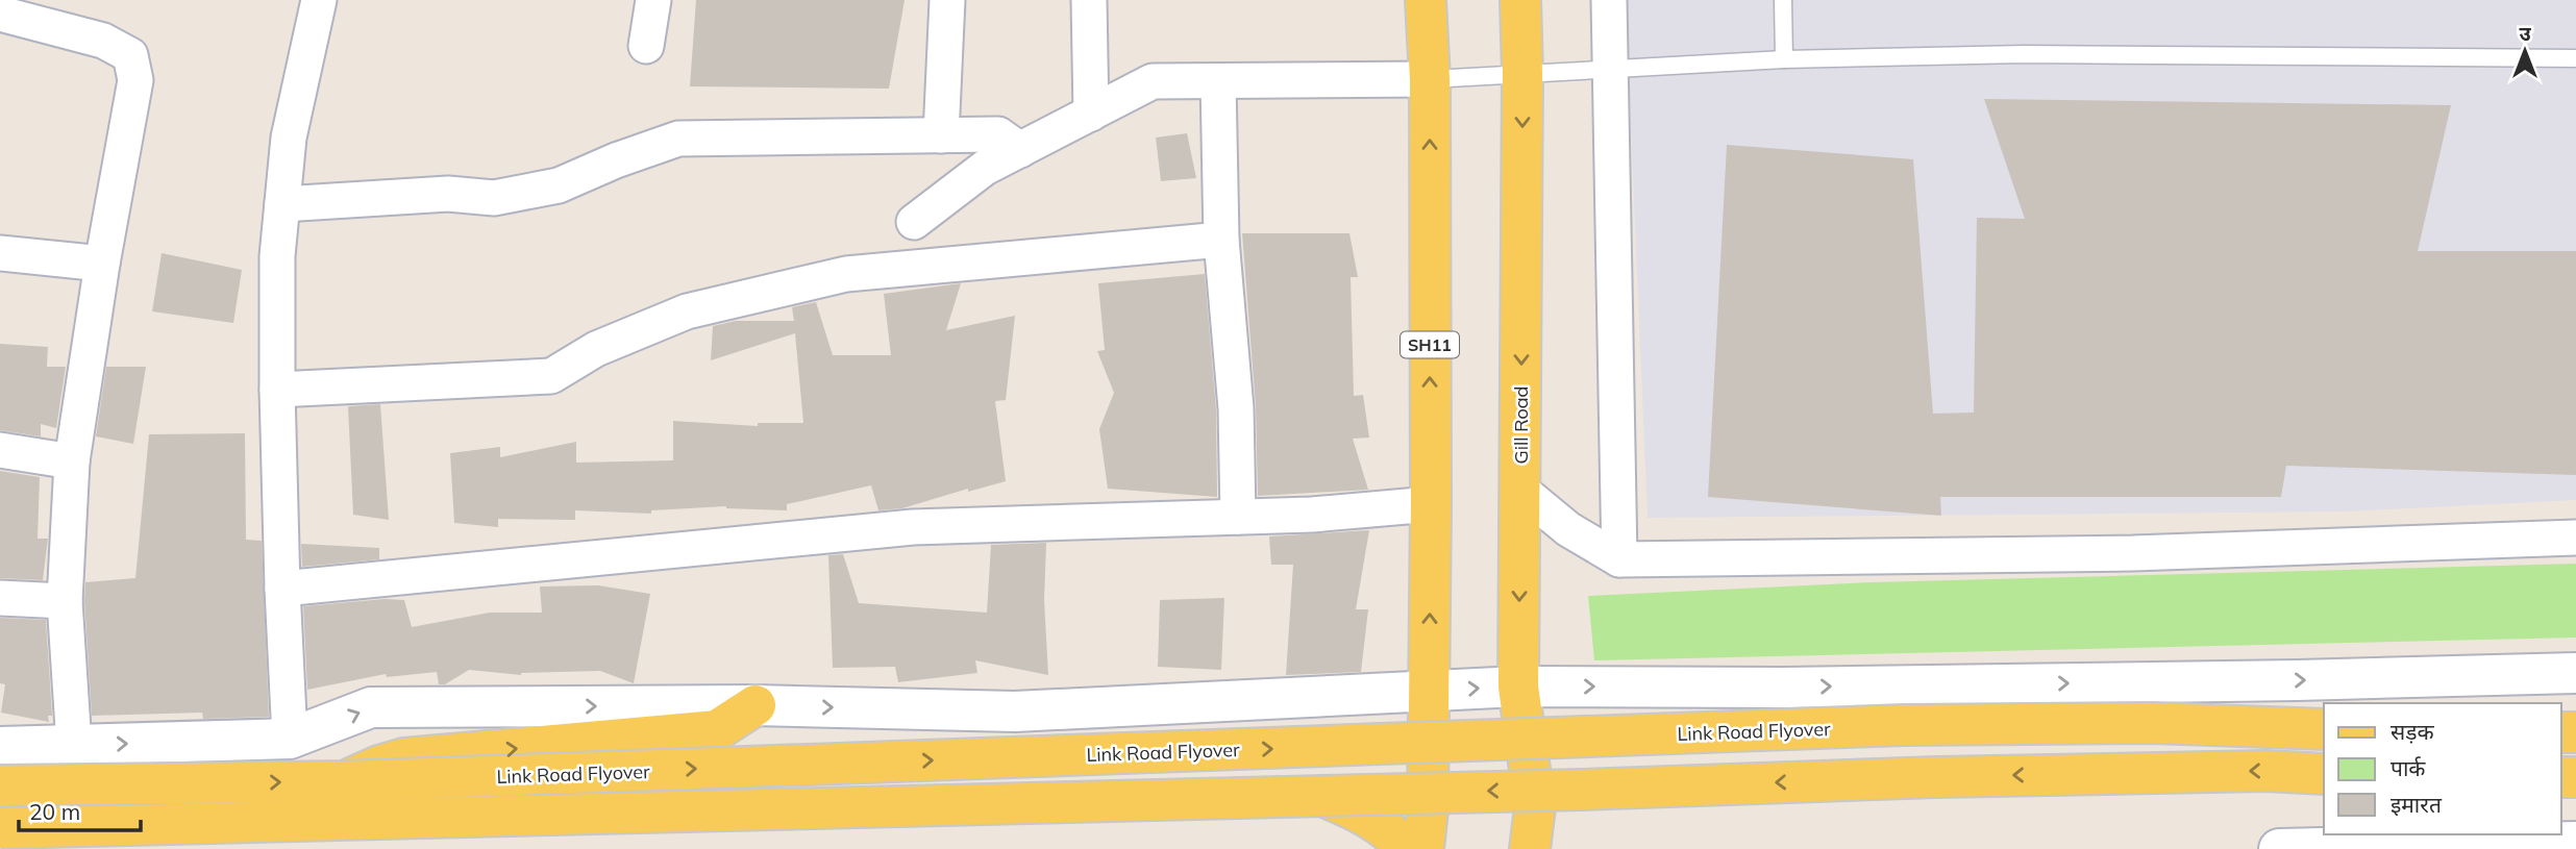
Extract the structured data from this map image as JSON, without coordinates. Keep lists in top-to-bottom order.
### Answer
{
  "streets": {
    "main road": ["SH11", "Gill Road", "Link Road Flyover"]
  },
  "legend": ["सड़क", "पार्क", "इमारत"],
  "scale_bar": "20 m",
  "north": "top"
}
